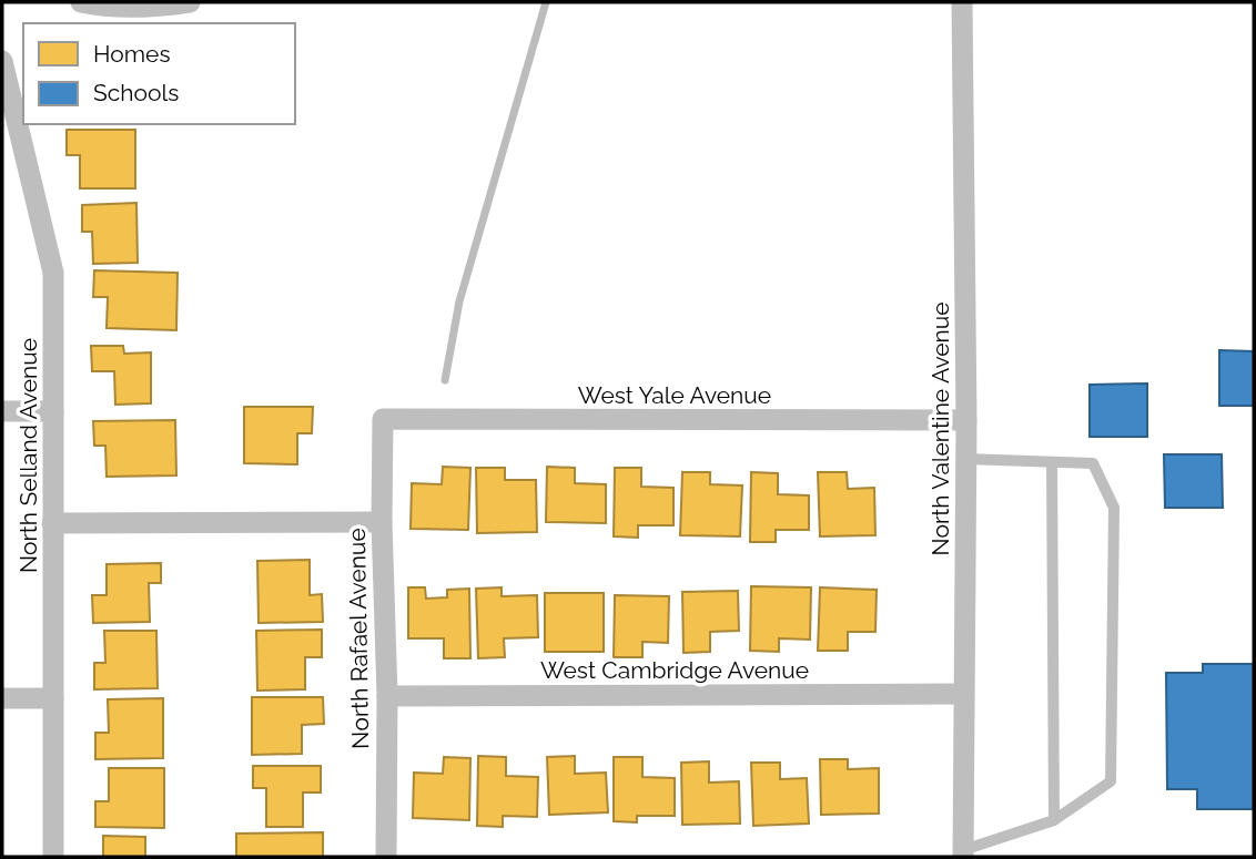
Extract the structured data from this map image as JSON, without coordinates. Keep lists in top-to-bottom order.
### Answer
{
  "streets": {
    "street": [
      "West Yale Avenue",
      "North Valentine Avenue",
      "North Selland Avenue",
      "North Rafael Avenue",
      "West Cambridge Avenue"
    ]
  },
  "crossings": [
    ["West Yale Avenue", "North Valentine Avenue"],
    ["West Yale Avenue", "North Rafael Avenue"],
    ["North Valentine Avenue", "West Cambridge Avenue"],
    ["North Rafael Avenue", "West Cambridge Avenue"]
  ],
  "legend": ["Homes", "Schools"]
}
